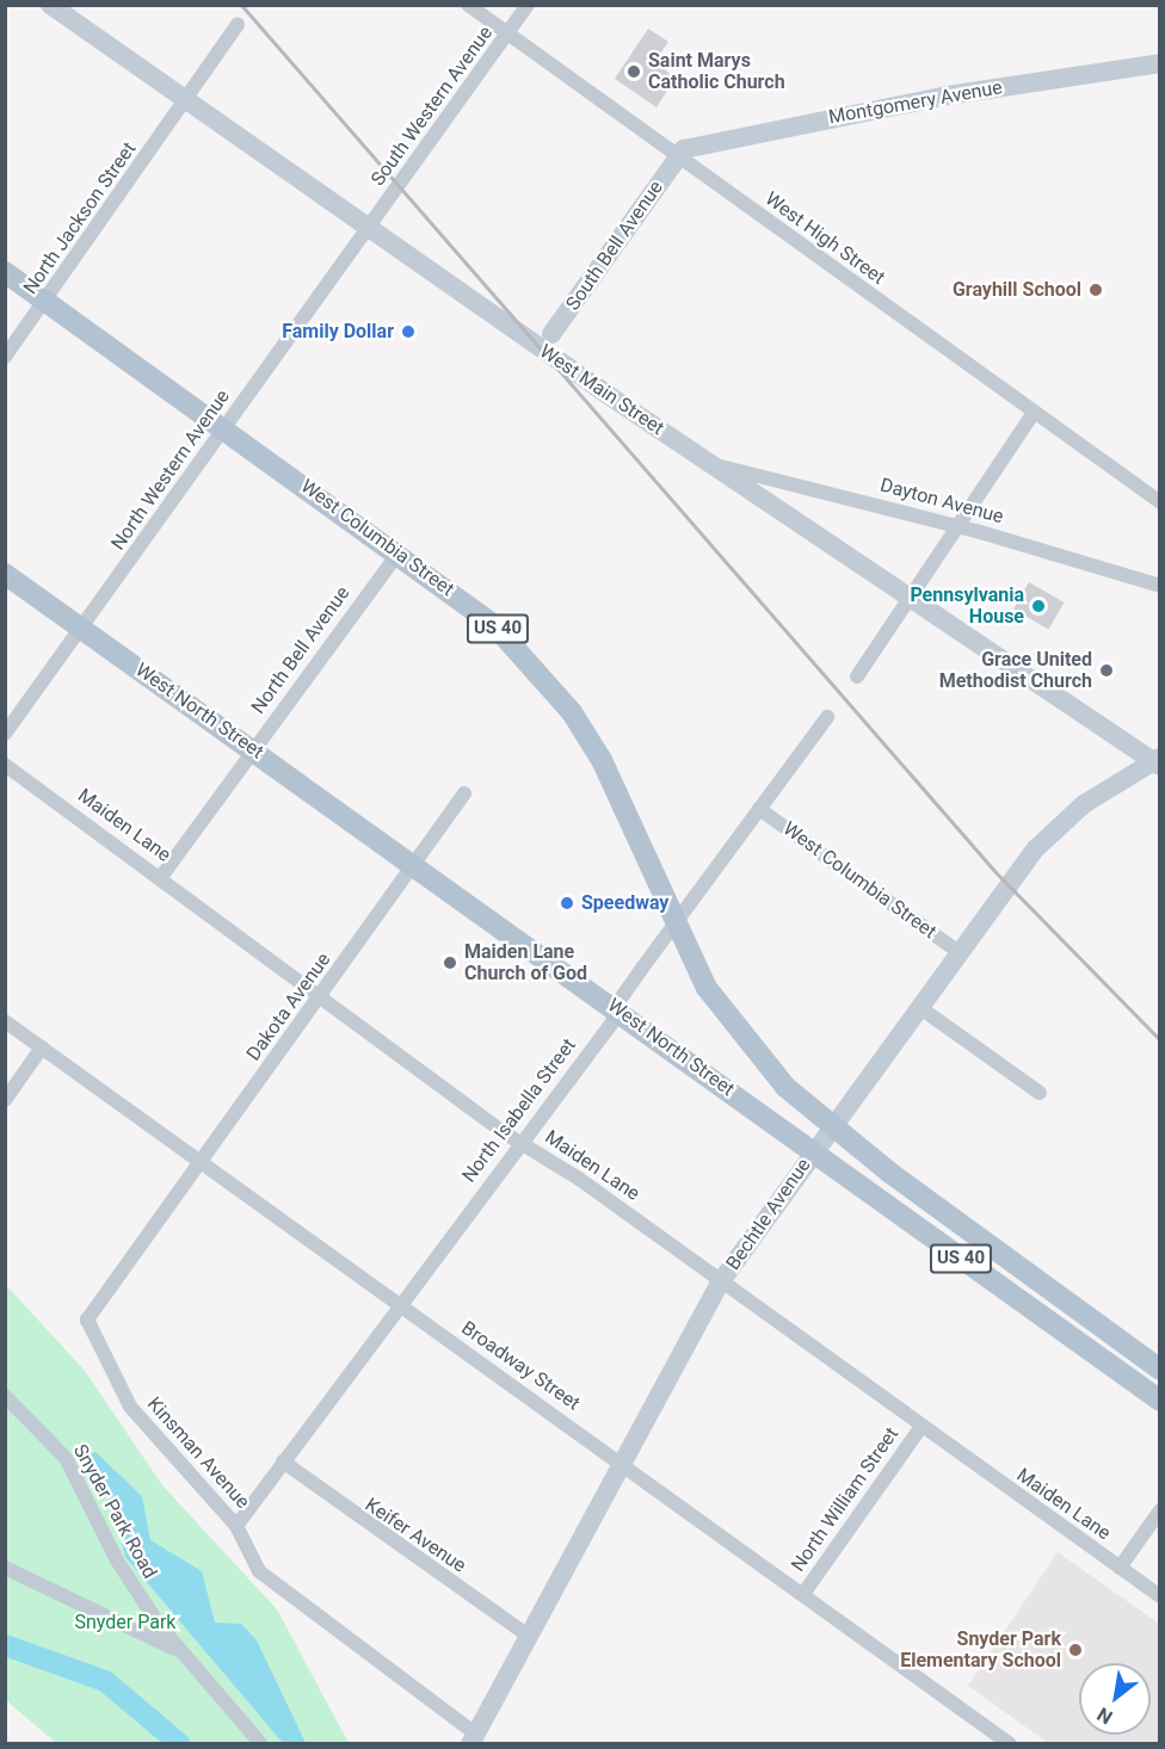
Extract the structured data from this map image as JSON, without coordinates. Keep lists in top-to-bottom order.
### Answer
{
  "streets": {
    "main road": ["West Columbia Street", "US 40", "West North Street"],
    "street": [
      "Montgomery Avenue",
      "South Western Avenue",
      "North Jackson Street",
      "West High Street",
      "South Bell Avenue",
      "West Main Street",
      "North Western Avenue",
      "Dayton Avenue",
      "North Bell Avenue",
      "Maiden Lane",
      "Dakota Avenue",
      "North Isabella Street",
      "Bechtle Avenue",
      "Broadway Street",
      "Kinsman Avenue",
      "North William Street",
      "Snyder Park Road",
      "Keifer Avenue"
    ]
  },
  "crossings": [
    ["Montgomery Avenue", "West High Street"],
    ["Montgomery Avenue", "South Bell Avenue"],
    ["South Western Avenue", "West High Street"],
    ["South Western Avenue", "West Main Street"],
    ["South Western Avenue", "North Western Avenue"],
    ["North Jackson Street", "West Main Street"],
    ["North Jackson Street", "West Columbia Street"],
    ["West High Street", "South Bell Avenue"],
    ["West Main Street", "North Western Avenue"],
    ["West Main Street", "Dayton Avenue"],
    ["West Main Street", "Bechtle Avenue"],
    ["North Western Avenue", "West Columbia Street"],
    ["North Western Avenue", "West North Street"],
    ["West Columbia Street", "US 40"],
    ["West Columbia Street", "North Bell Avenue"],
    ["West Columbia Street", "North Isabella Street"],
    ["West Columbia Street", "Bechtle Avenue"],
    ["US 40", "Bechtle Avenue"],
    ["North Bell Avenue", "West North Street"],
    ["North Bell Avenue", "Maiden Lane"],
    ["West North Street", "Dakota Avenue"],
    ["West North Street", "North Isabella Street"],
    ["West North Street", "Bechtle Avenue"],
    ["Maiden Lane", "Dakota Avenue"],
    ["Maiden Lane", "North Isabella Street"],
    ["Maiden Lane", "Bechtle Avenue"],
    ["Maiden Lane", "North William Street"],
    ["Dakota Avenue", "Broadway Street"],
    ["Dakota Avenue", "Kinsman Avenue"],
    ["North Isabella Street", "Broadway Street"],
    ["North Isabella Street", "Kinsman Avenue"],
    ["North Isabella Street", "Keifer Avenue"],
    ["Bechtle Avenue", "Broadway Street"],
    ["Bechtle Avenue", "Kinsman Avenue"],
    ["Bechtle Avenue", "Keifer Avenue"],
    ["Broadway Street", "North William Street"]
  ],
  "parks": ["Snyder Park"],
  "places": [
    "Saint Marys Catholic Church",
    "Grayhill School",
    "Family Dollar",
    "Pennsylvania House",
    "Grace United Methodist Church",
    "Speedway",
    "Maiden Lane Church of God",
    "Snyder Park Elementary School"
  ],
  "north": "bottom left"
}
